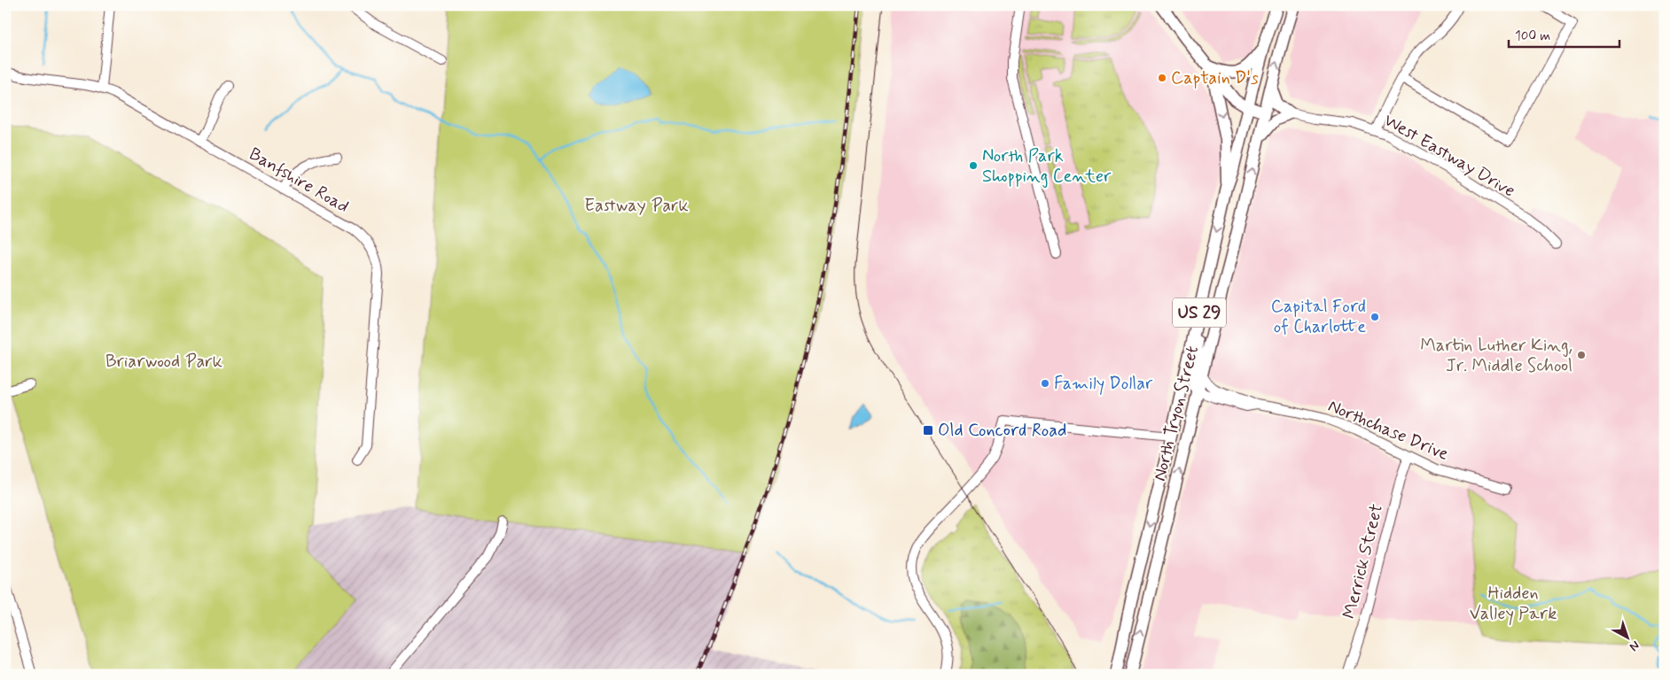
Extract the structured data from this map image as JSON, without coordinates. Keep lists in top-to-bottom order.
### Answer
{
  "streets": {
    "main road": ["US 29", "North Tryon Street"],
    "street": [
      "West Eastway Drive",
      "Banfshire Road",
      "Northchase Drive",
      "Merrick Street"
    ]
  },
  "crossings": [
    ["North Tryon Street", "Northchase Drive"],
    ["Northchase Drive", "Merrick Street"]
  ],
  "parks": ["Eastway Park", "Briarwood Park", "Hidden Valley Park"],
  "places": {
    "other": [
      "Captain D's",
      "North Park Shopping Center",
      "Capital Ford of Charlotte",
      "Martin Luther King, Jr. Middle School",
      "Family Dollar"
    ],
    "transit": ["Old Concord Road"]
  },
  "scale_bar": "100 m",
  "north": "bottom right"
}
